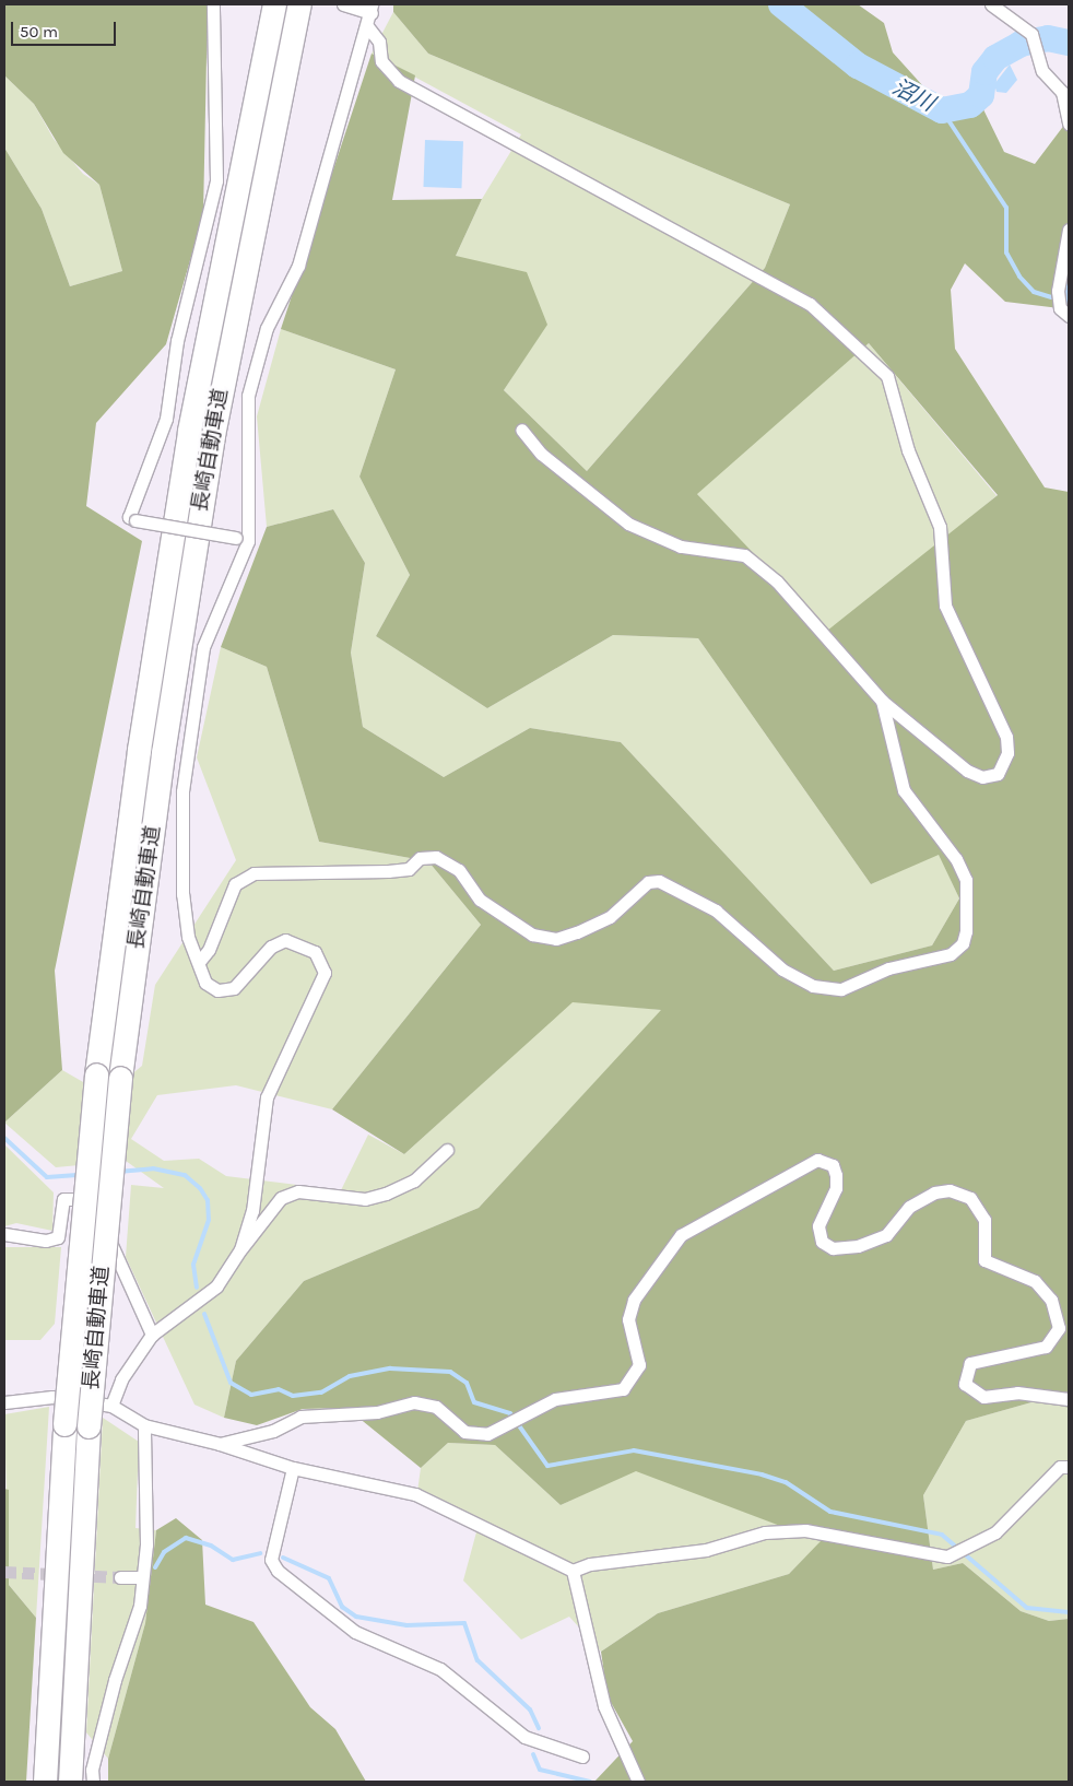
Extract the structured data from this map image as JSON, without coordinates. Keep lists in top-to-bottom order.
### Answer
{
  "streets": {
    "highway": ["長崎自動車道"]
  },
  "water": ["沼川"],
  "scale_bar": "50 m"
}
